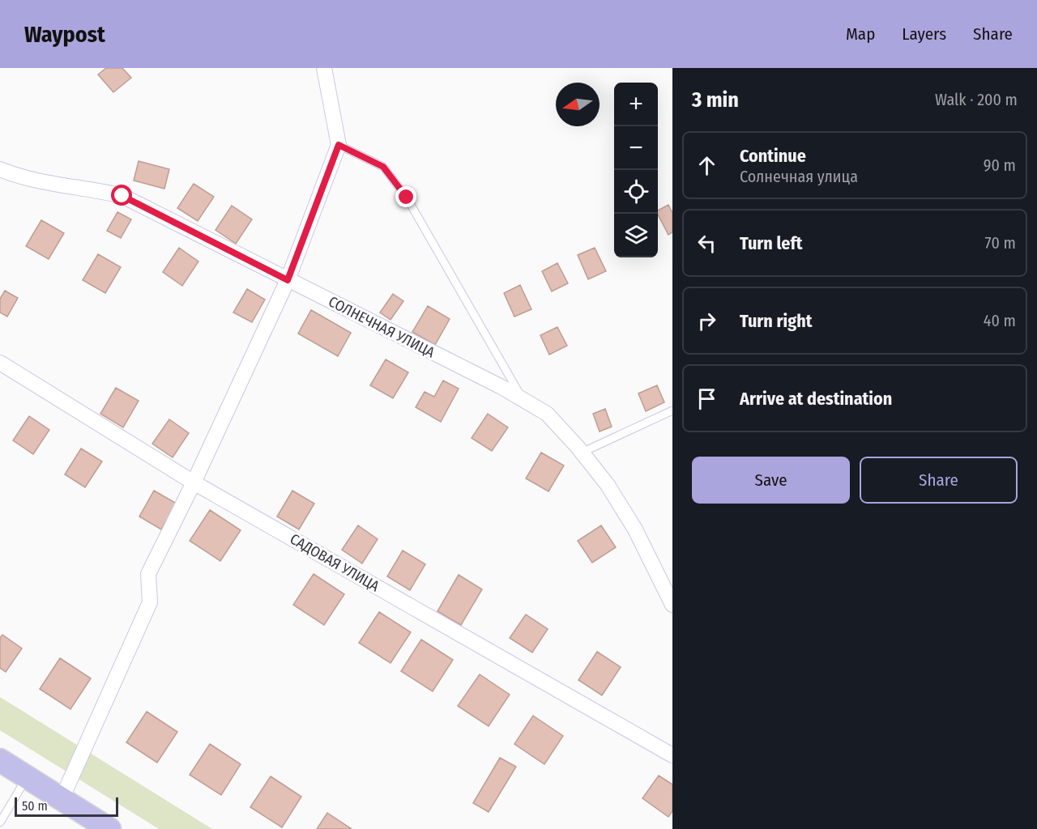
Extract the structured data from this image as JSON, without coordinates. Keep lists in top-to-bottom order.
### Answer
{
  "streets": {
    "street": ["СОЛНЕЧНАЯ УЛИЦА", "САДОВАЯ УЛИЦА"]
  },
  "scale_bar": "50 m",
  "north": "left",
  "page": {
    "header": "Waypost",
    "nav": ["Map", "Layers", "Share"],
    "heading": ["3 min", "Walk · 200 m"],
    "map_buttons": ["+", "−"],
    "list": [
      ["Continue", "Солнечная улица", "90 m"],
      ["Turn left", "70 m"],
      ["Turn right", "40 m"],
      "Arrive at destination"
    ],
    "buttons": ["Save", "Share"],
    "scale": "50 m"
  }
}
